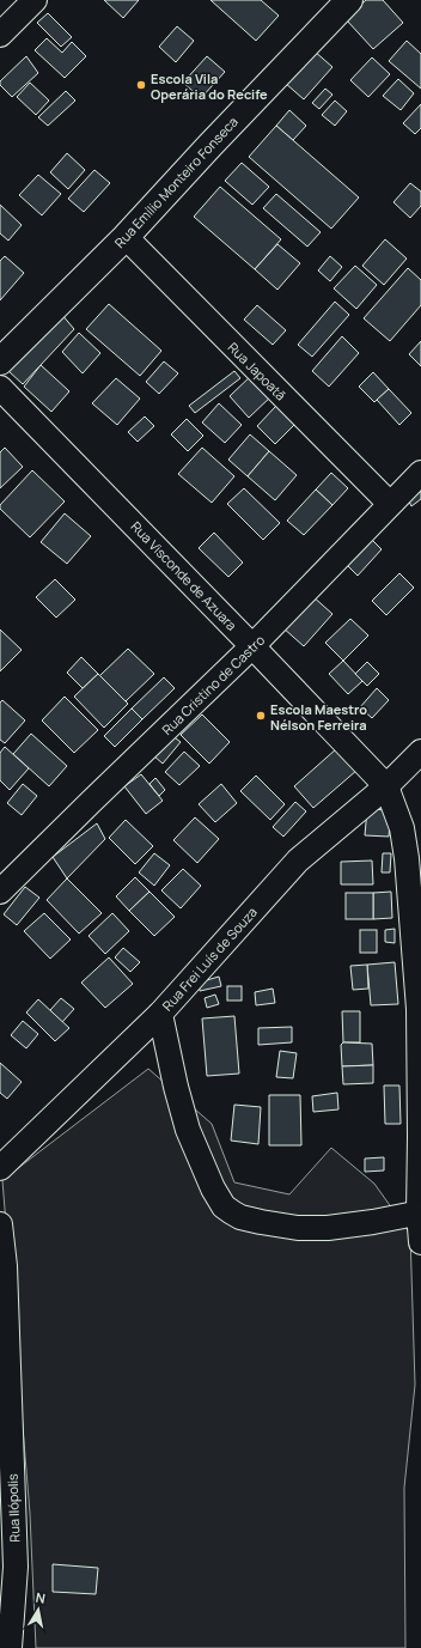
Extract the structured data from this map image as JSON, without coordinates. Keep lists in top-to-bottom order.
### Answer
{
  "streets": {
    "main road": ["Rua Emílio Monteiro Fonseca"],
    "street": [
      "Rua Japoatã",
      "Rua Visconde de Azuara",
      "Rua Cristino de Castro",
      "Rua Frei Luís de Souza",
      "Rua Ilópolis"
    ]
  },
  "crossings": [
    ["Rua Emílio Monteiro Fonseca", "Rua Japoatã"],
    ["Rua Japoatã", "Rua Cristino de Castro"],
    ["Rua Visconde de Azuara", "Rua Cristino de Castro"],
    ["Rua Visconde de Azuara", "Rua Frei Luís de Souza"]
  ],
  "places": ["Escola Vila Operária do Recife", "Escola Maestro Nélson Ferreira"],
  "north": "top"
}
